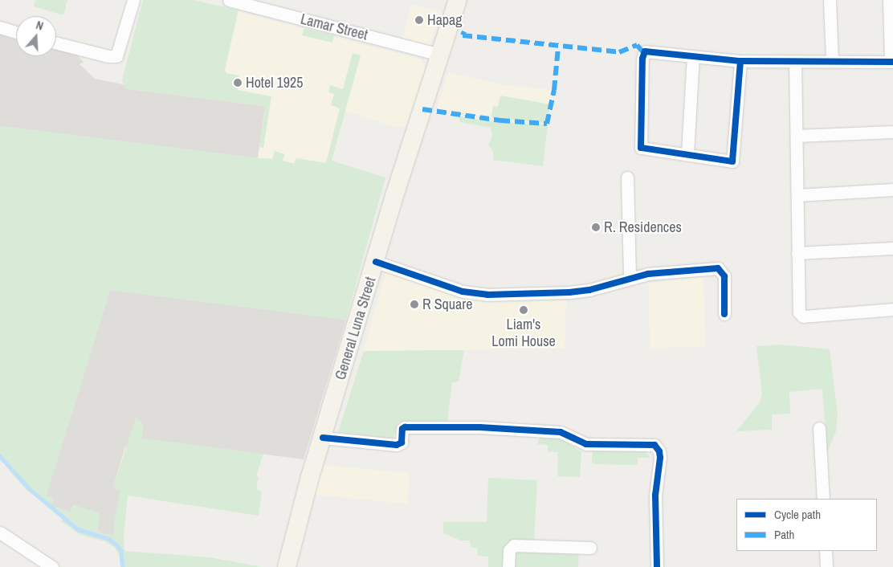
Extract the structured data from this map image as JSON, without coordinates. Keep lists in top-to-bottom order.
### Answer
{
  "streets": {
    "main road": ["General Luna Street"],
    "street": ["Lamar Street"]
  },
  "crossings": [
    ["Lamar Street", "General Luna Street"]
  ],
  "places": [
    "Hapag",
    "Hotel 1925",
    "R. Residences",
    "R Square",
    "Liam's Lomi House"
  ],
  "legend": ["Cycle path", "Path"],
  "north": "top"
}
